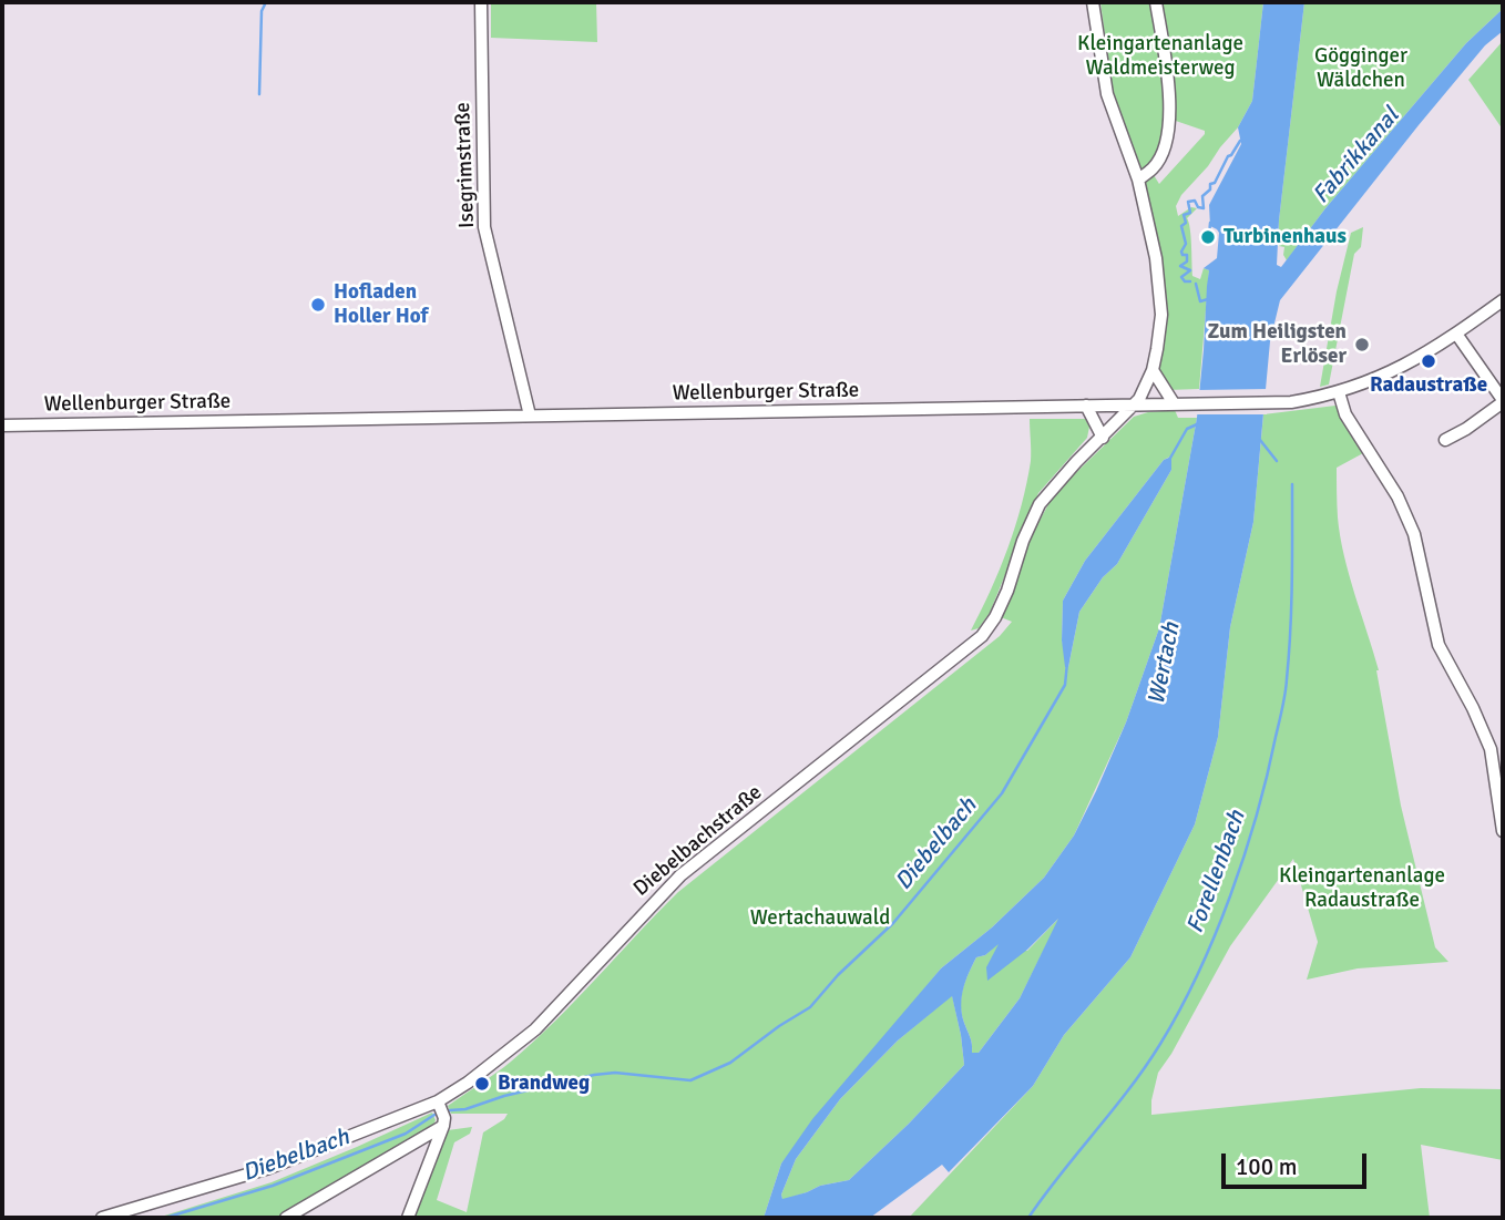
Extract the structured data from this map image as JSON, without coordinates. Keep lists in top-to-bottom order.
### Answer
{
  "streets": {
    "street": ["Isegrimstraße", "Wellenburger Straße", "Diebelbachstraße"]
  },
  "crossings": [
    ["Isegrimstraße", "Wellenburger Straße"],
    ["Wellenburger Straße", "Diebelbachstraße"]
  ],
  "water": [
    "Fabrikkanal",
    "Wertach",
    "Diebelbach",
    "Forellenbach"
  ],
  "parks": [
    "Kleingartenanlage Waldmeisterweg",
    "Gögginger Wäldchen",
    "Kleingartenanlage Radaustraße",
    "Wertachauwald"
  ],
  "places": [
    "Turbinenhaus",
    "Hofladen Holler Hof",
    "Zum Heiligsten Erlöser",
    "Radaustraße",
    "Brandweg"
  ],
  "scale_bar": "100 m"
}
